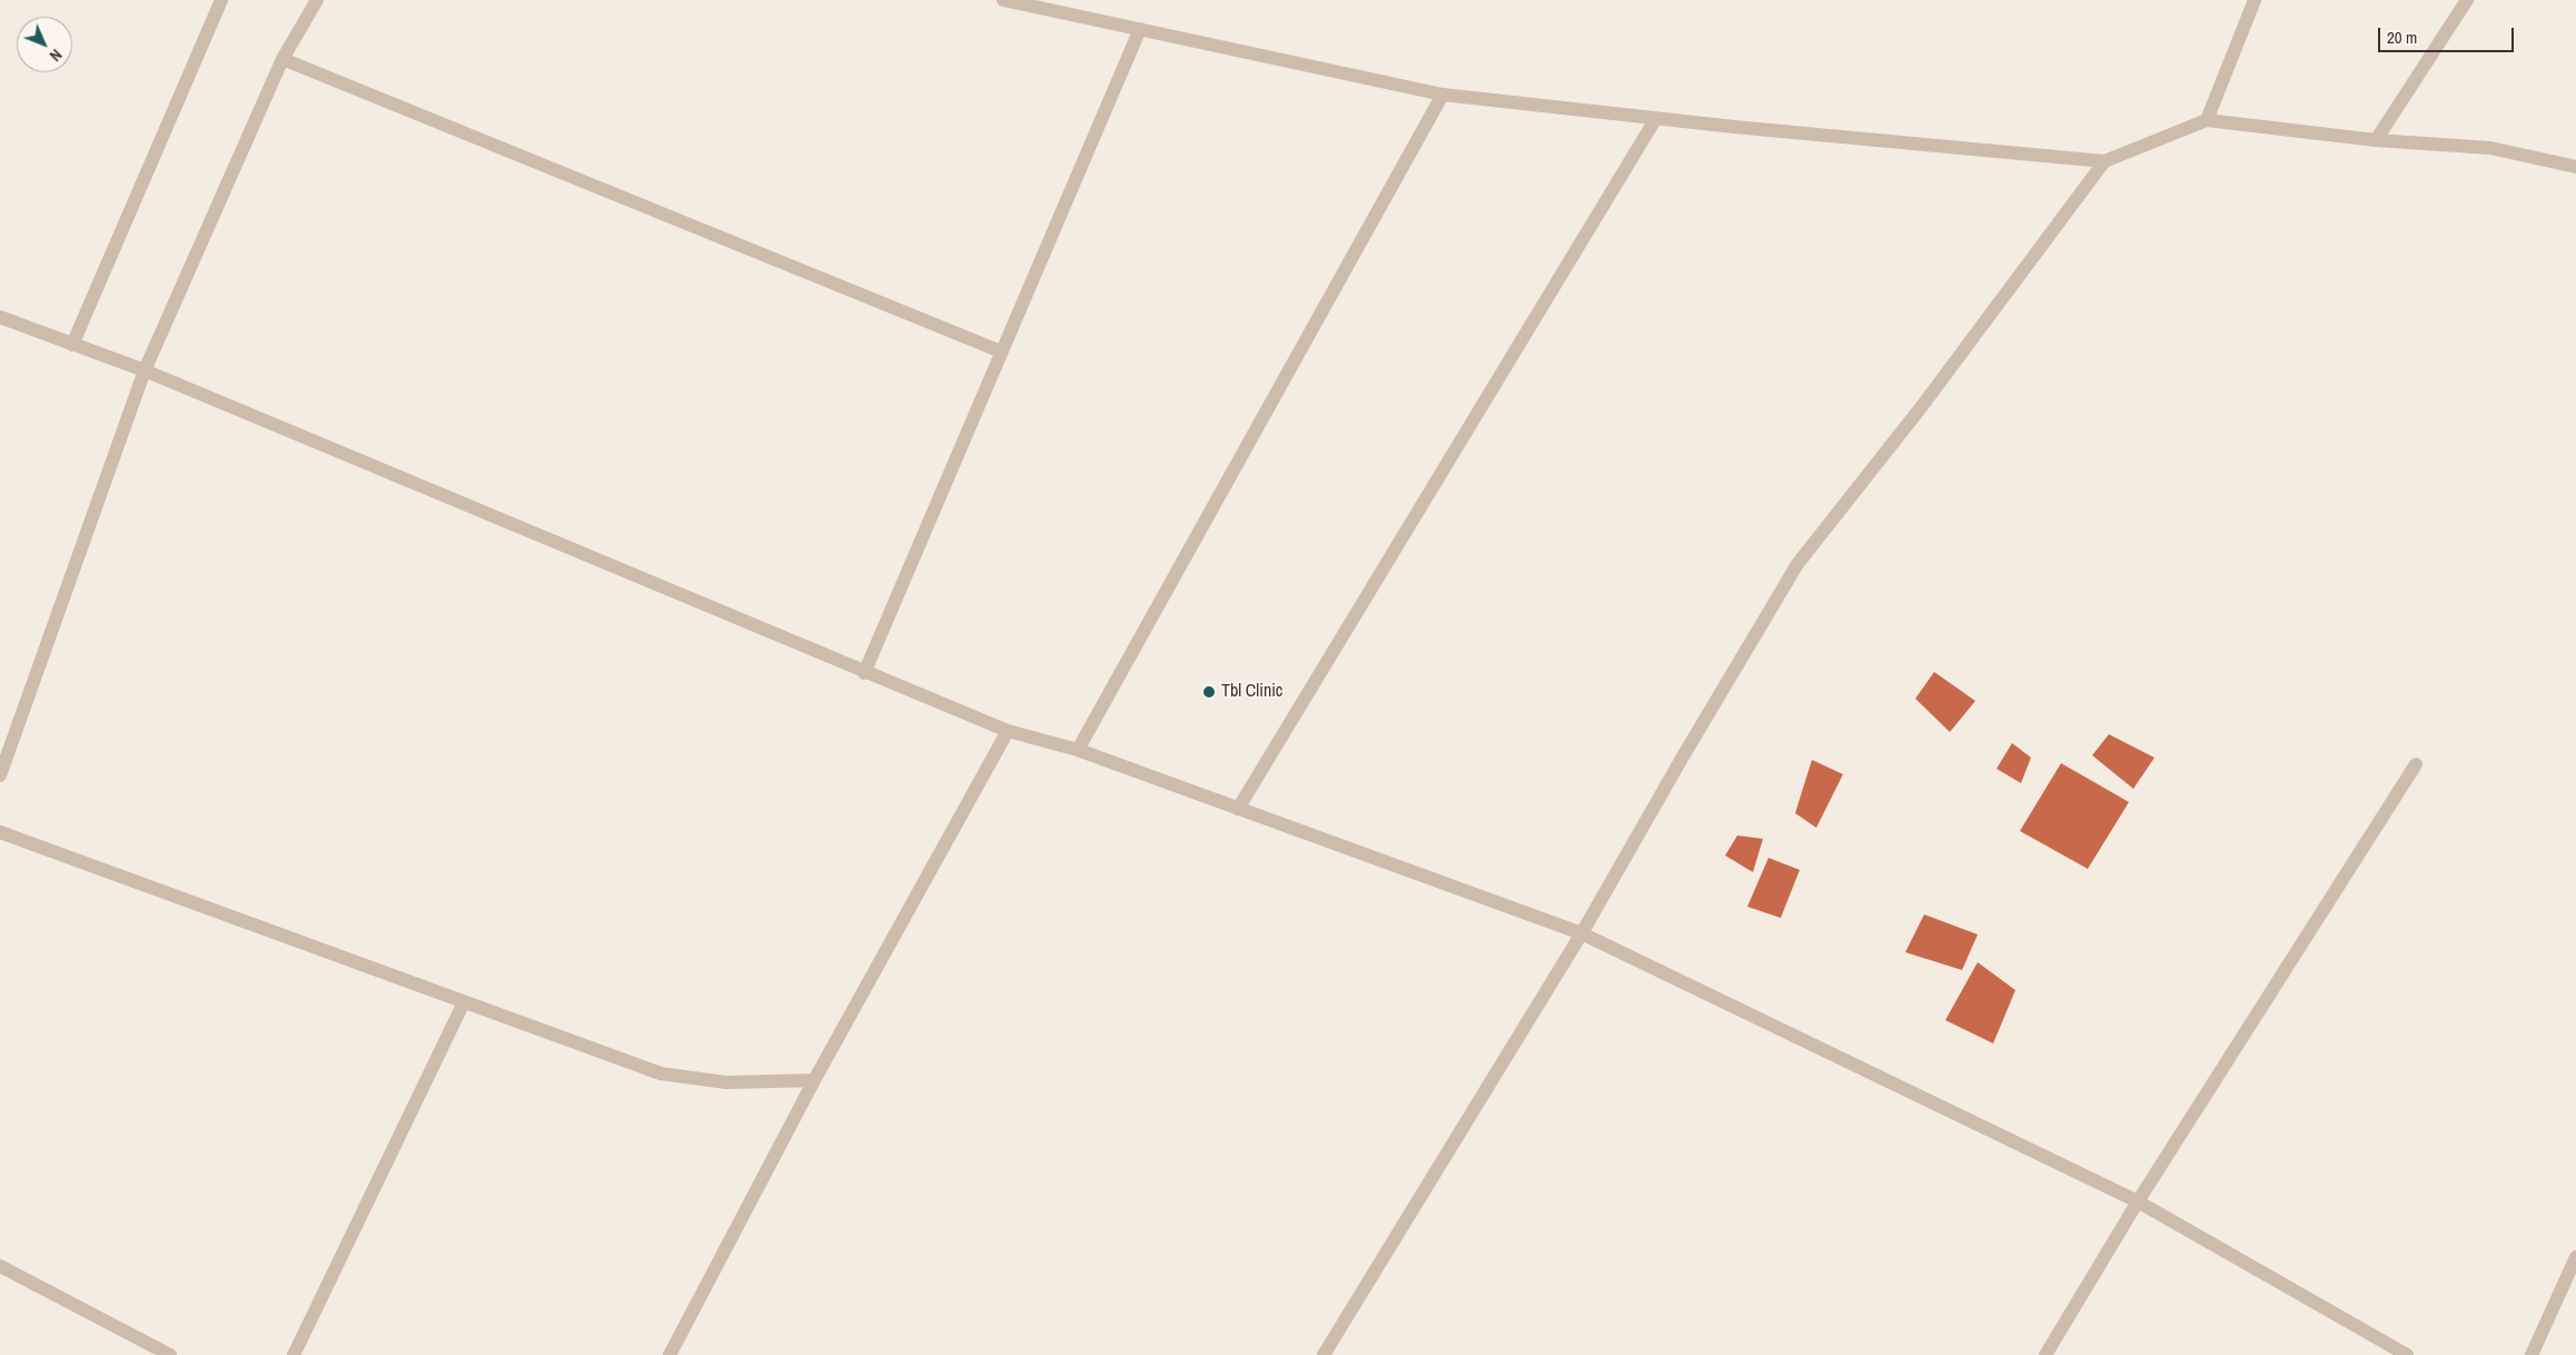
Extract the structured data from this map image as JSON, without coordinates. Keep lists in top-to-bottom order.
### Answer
{
  "places": ["Tbl Clinic"],
  "scale_bar": "20 m",
  "north": "bottom right"
}
